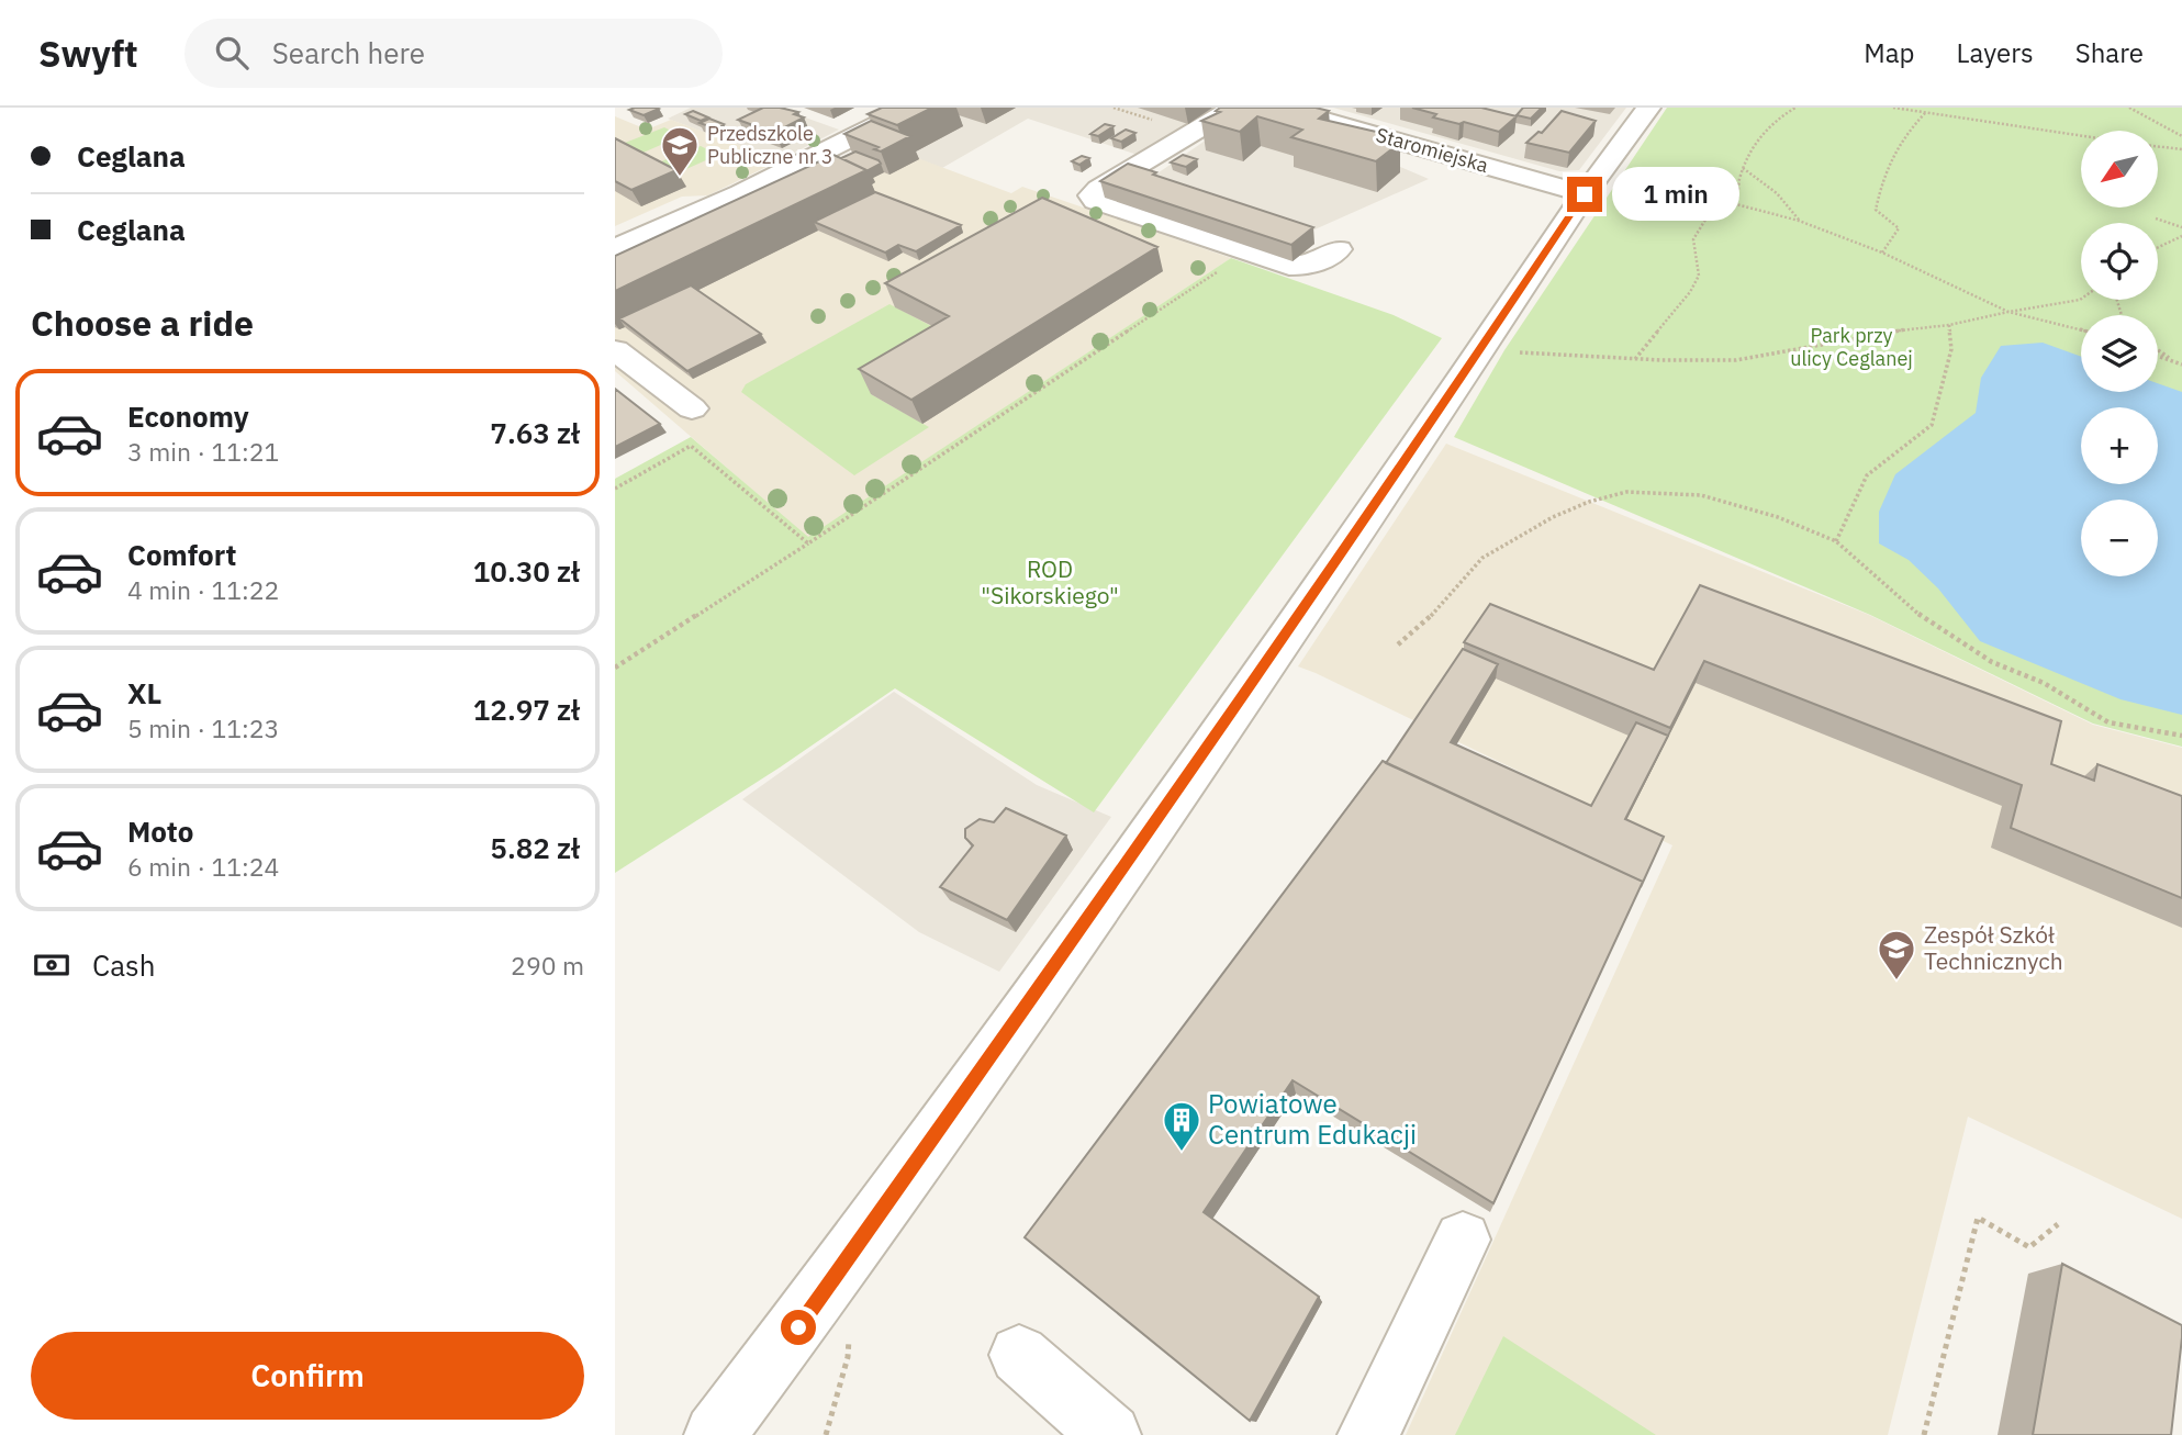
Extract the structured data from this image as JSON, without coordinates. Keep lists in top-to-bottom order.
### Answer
{
  "streets": {
    "street": ["Staromiejska"]
  },
  "parks": ["Park przy ulicy Ceglanej", "ROD \"Sikorskiego\""],
  "places": {
    "school or university": ["Przedszkole Publiczne nr 3", "Zespół Szkół Technicznych"],
    "building": ["Powiatowe Centrum Edukacji"]
  },
  "north": "bottom left",
  "page": {
    "header": "Swyft",
    "search": "Search here",
    "nav": ["Map", "Layers", "Share"],
    "banner": ["Ceglana", "Ceglana"],
    "map_buttons": ["+", "−"],
    "bubble": "1 min",
    "heading": "Choose a ride",
    "list": [
      {
        "name": "Economy",
        "note": "3 min · 11:21",
        "value": "7.63 zł"
      },
      {
        "name": "Comfort",
        "note": "4 min · 11:22",
        "value": "10.30 zł"
      },
      {
        "name": "XL",
        "note": "5 min · 11:23",
        "value": "12.97 zł"
      },
      {
        "name": "Moto",
        "note": "6 min · 11:24",
        "value": "5.82 zł"
      }
    ],
    "pay": ["Cash", "290 m"],
    "buttons": "Confirm"
  }
}
